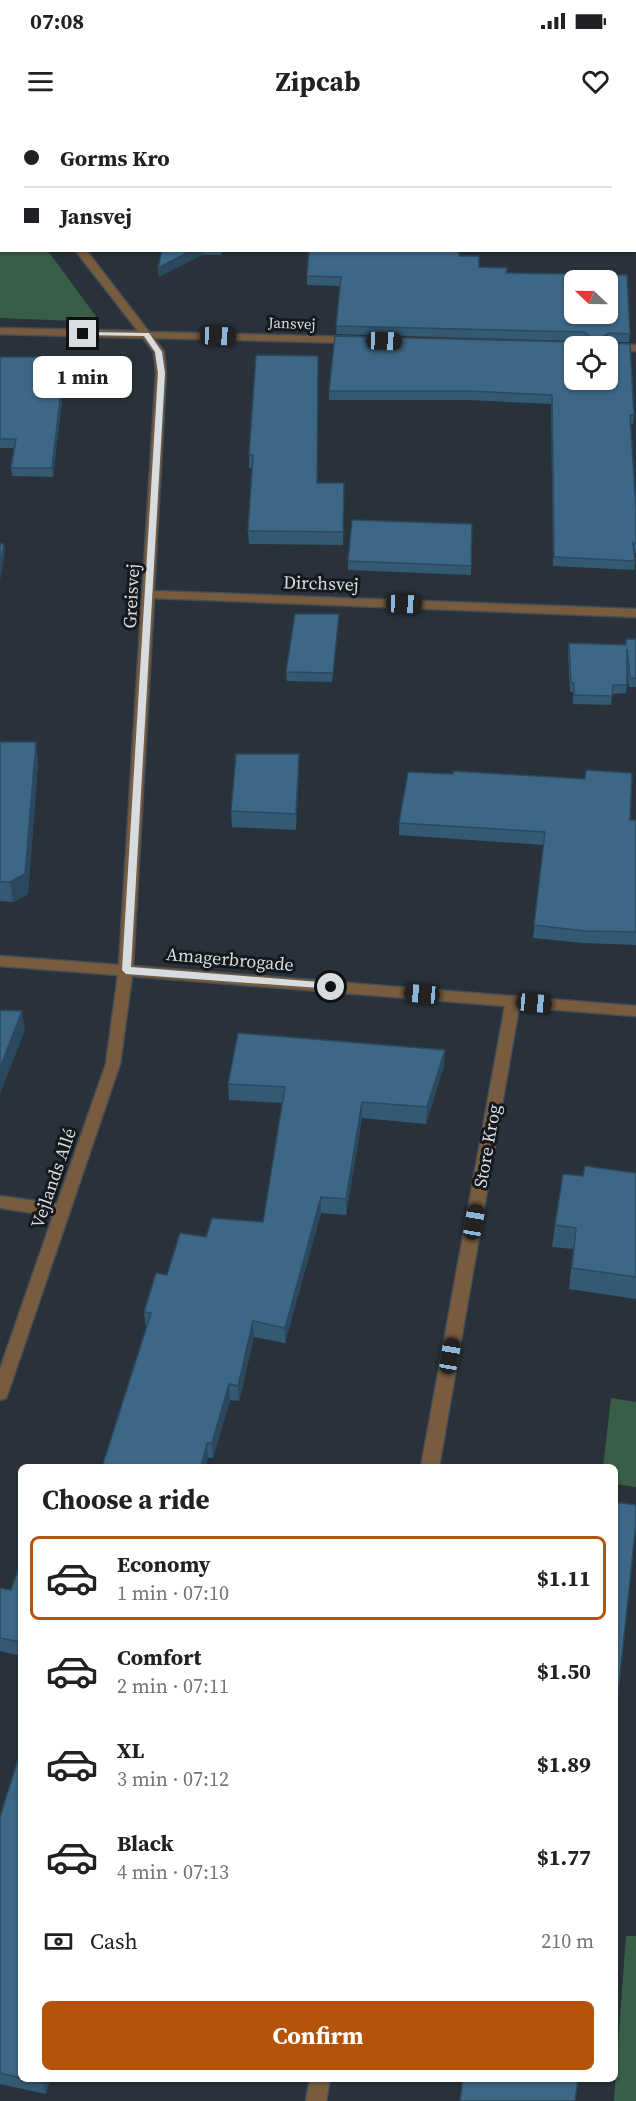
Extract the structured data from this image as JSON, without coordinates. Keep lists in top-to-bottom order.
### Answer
{
  "streets": {
    "street": [
      "Jansvej",
      "Dirchsvej",
      "Greisvej",
      "Amagerbrogade",
      "Store Krog",
      "Vejlands Allé"
    ]
  },
  "crossings": [
    ["Jansvej", "Greisvej"],
    ["Dirchsvej", "Greisvej"],
    ["Greisvej", "Amagerbrogade"],
    ["Greisvej", "Vejlands Allé"],
    ["Amagerbrogade", "Store Krog"],
    ["Amagerbrogade", "Vejlands Allé"]
  ],
  "north": "left",
  "page": {
    "status": "07:08",
    "header": "Zipcab",
    "banner": ["Gorms Kro", "Jansvej"],
    "bubble": "1 min",
    "heading": "Choose a ride",
    "list": [
      {
        "name": "Economy",
        "note": "1 min · 07:10",
        "value": "$1.11"
      },
      {
        "name": "Comfort",
        "note": "2 min · 07:11",
        "value": "$1.50"
      },
      {
        "name": "XL",
        "note": "3 min · 07:12",
        "value": "$1.89"
      },
      {
        "name": "Black",
        "note": "4 min · 07:13",
        "value": "$1.77"
      }
    ],
    "pay": ["Cash", "210 m"],
    "buttons": "Confirm"
  }
}
